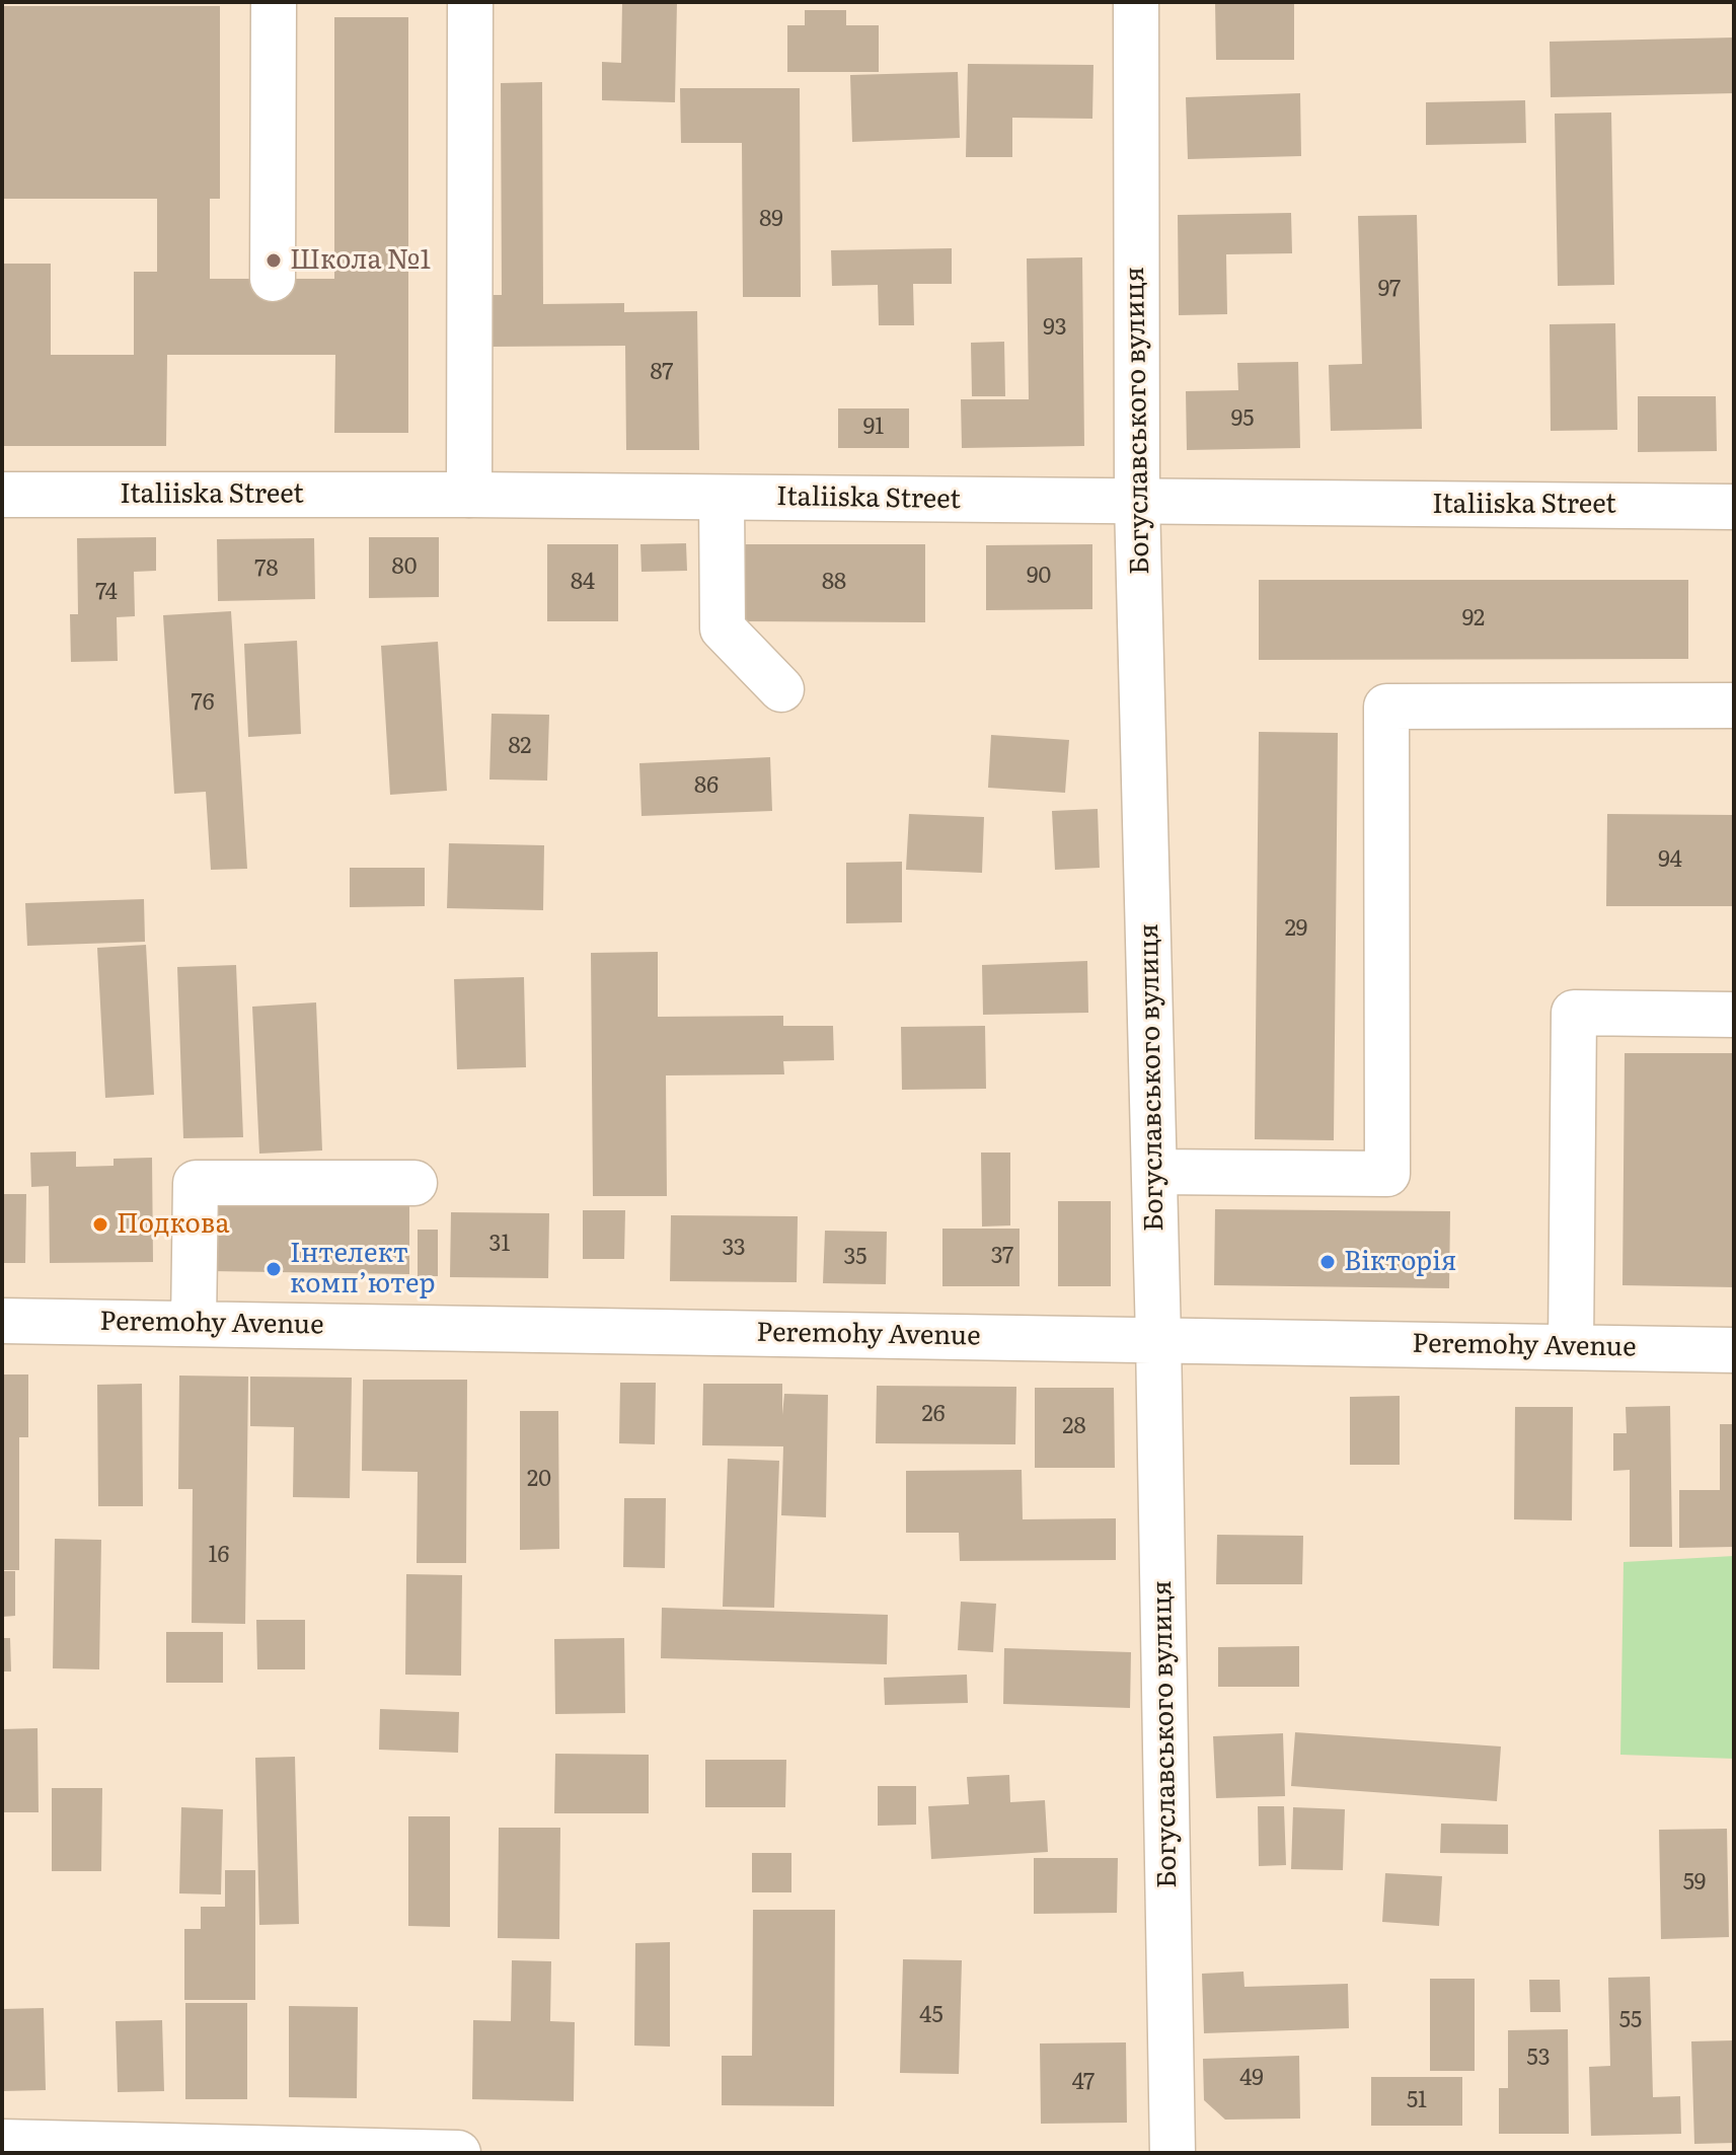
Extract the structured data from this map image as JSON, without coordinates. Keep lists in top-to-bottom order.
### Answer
{
  "streets": {
    "street": ["Богуславського вулиця", "Italiiska Street", "Peremohy Avenue"]
  },
  "crossings": [
    ["Богуславського вулиця", "Italiiska Street"],
    ["Богуславського вулиця", "Peremohy Avenue"]
  ],
  "places": [
    "Школа №1",
    "Подкова",
    "Вікторія",
    "Інтелект комп’ютер"
  ],
  "house_numbers": [
    "89",
    "97",
    "93",
    "87",
    "95",
    "91",
    "80",
    "78",
    "90",
    "84",
    "88",
    "74",
    "92",
    "76",
    "82",
    "86",
    "94",
    "29",
    "31",
    "33",
    "37",
    "35",
    "26",
    "28",
    "20",
    "16",
    "59",
    "45",
    "55",
    "53",
    "49",
    "47",
    "51"
  ]
}
